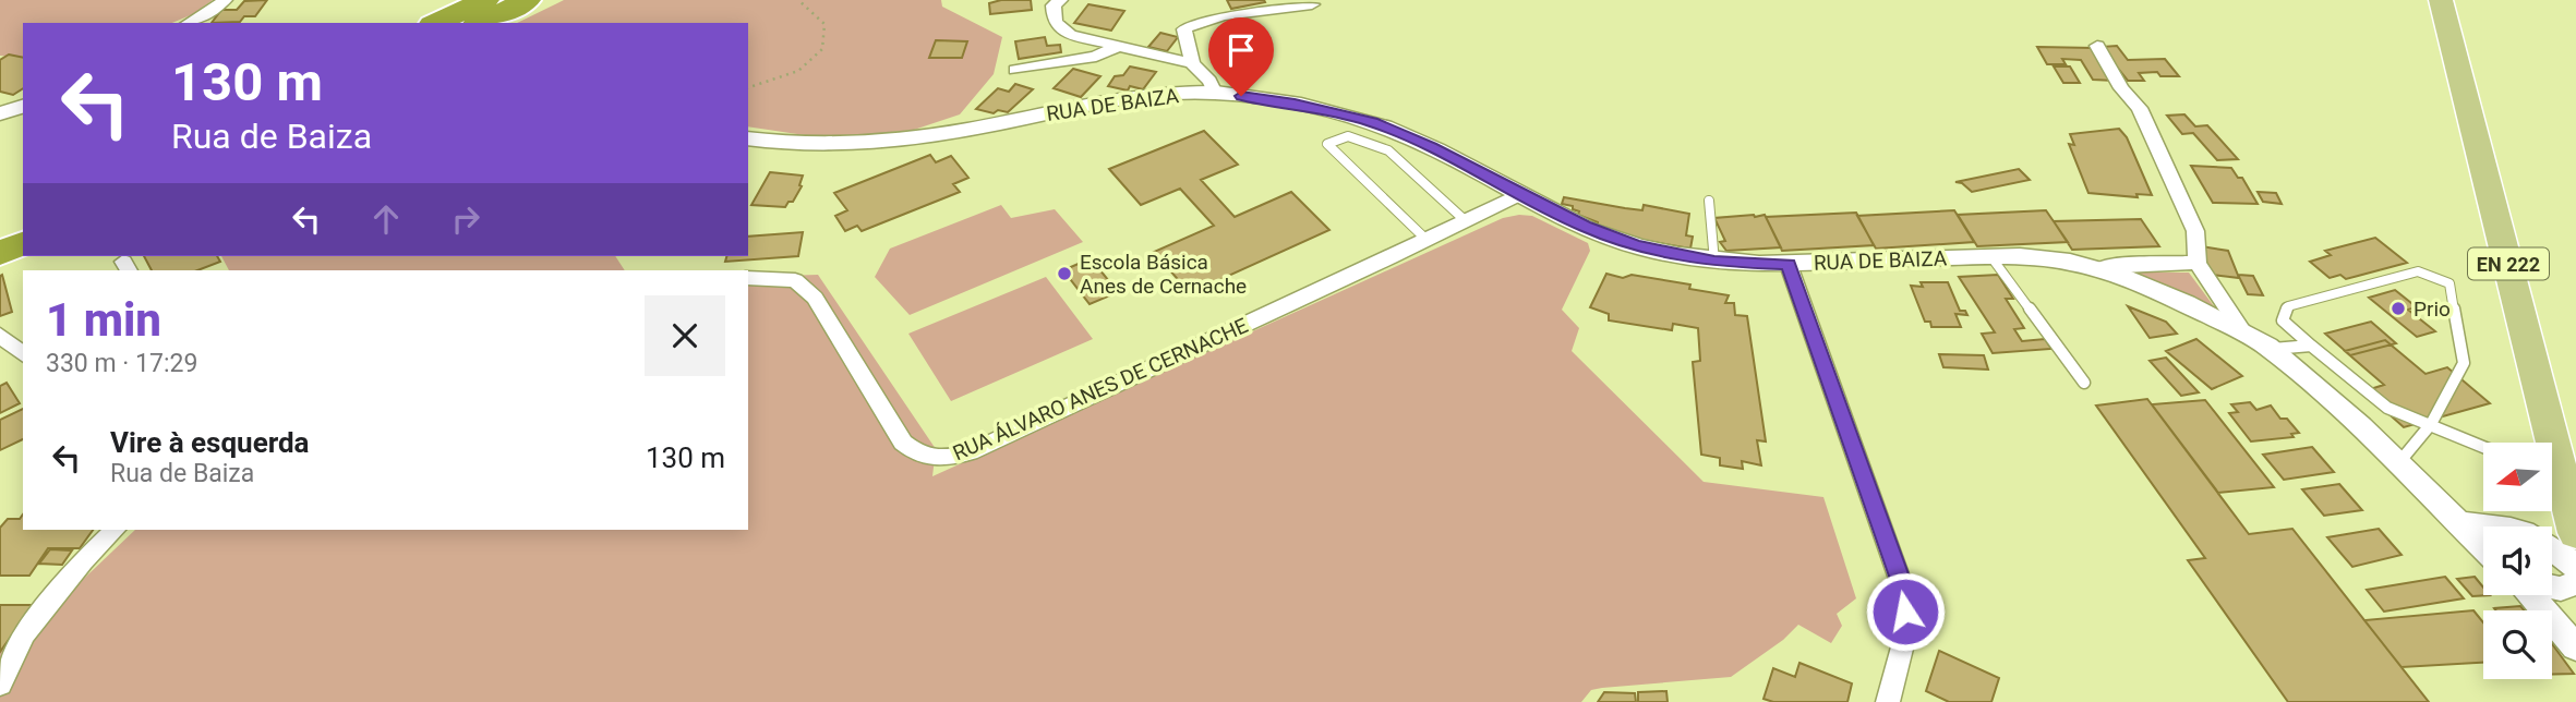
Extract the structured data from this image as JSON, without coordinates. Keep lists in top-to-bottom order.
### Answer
{
  "streets": {
    "main road": ["EN 222"],
    "street": ["RUA DE BAIZA", "RUA ÁLVARO ANES DE CERNACHE"]
  },
  "crossings": [
    ["RUA DE BAIZA", "RUA ÁLVARO ANES DE CERNACHE"]
  ],
  "places": ["Escola Básica Anes de Cernache", "Prio"],
  "north": "left",
  "page": {
    "turn": ["130 m", "Rua de Baiza"],
    "heading": ["1 min", "330 m · 17:29"],
    "list": [
      {
        "name": "Vire à esquerda",
        "note": "Rua de Baiza",
        "value": "130 m"
      }
    ]
  }
}
